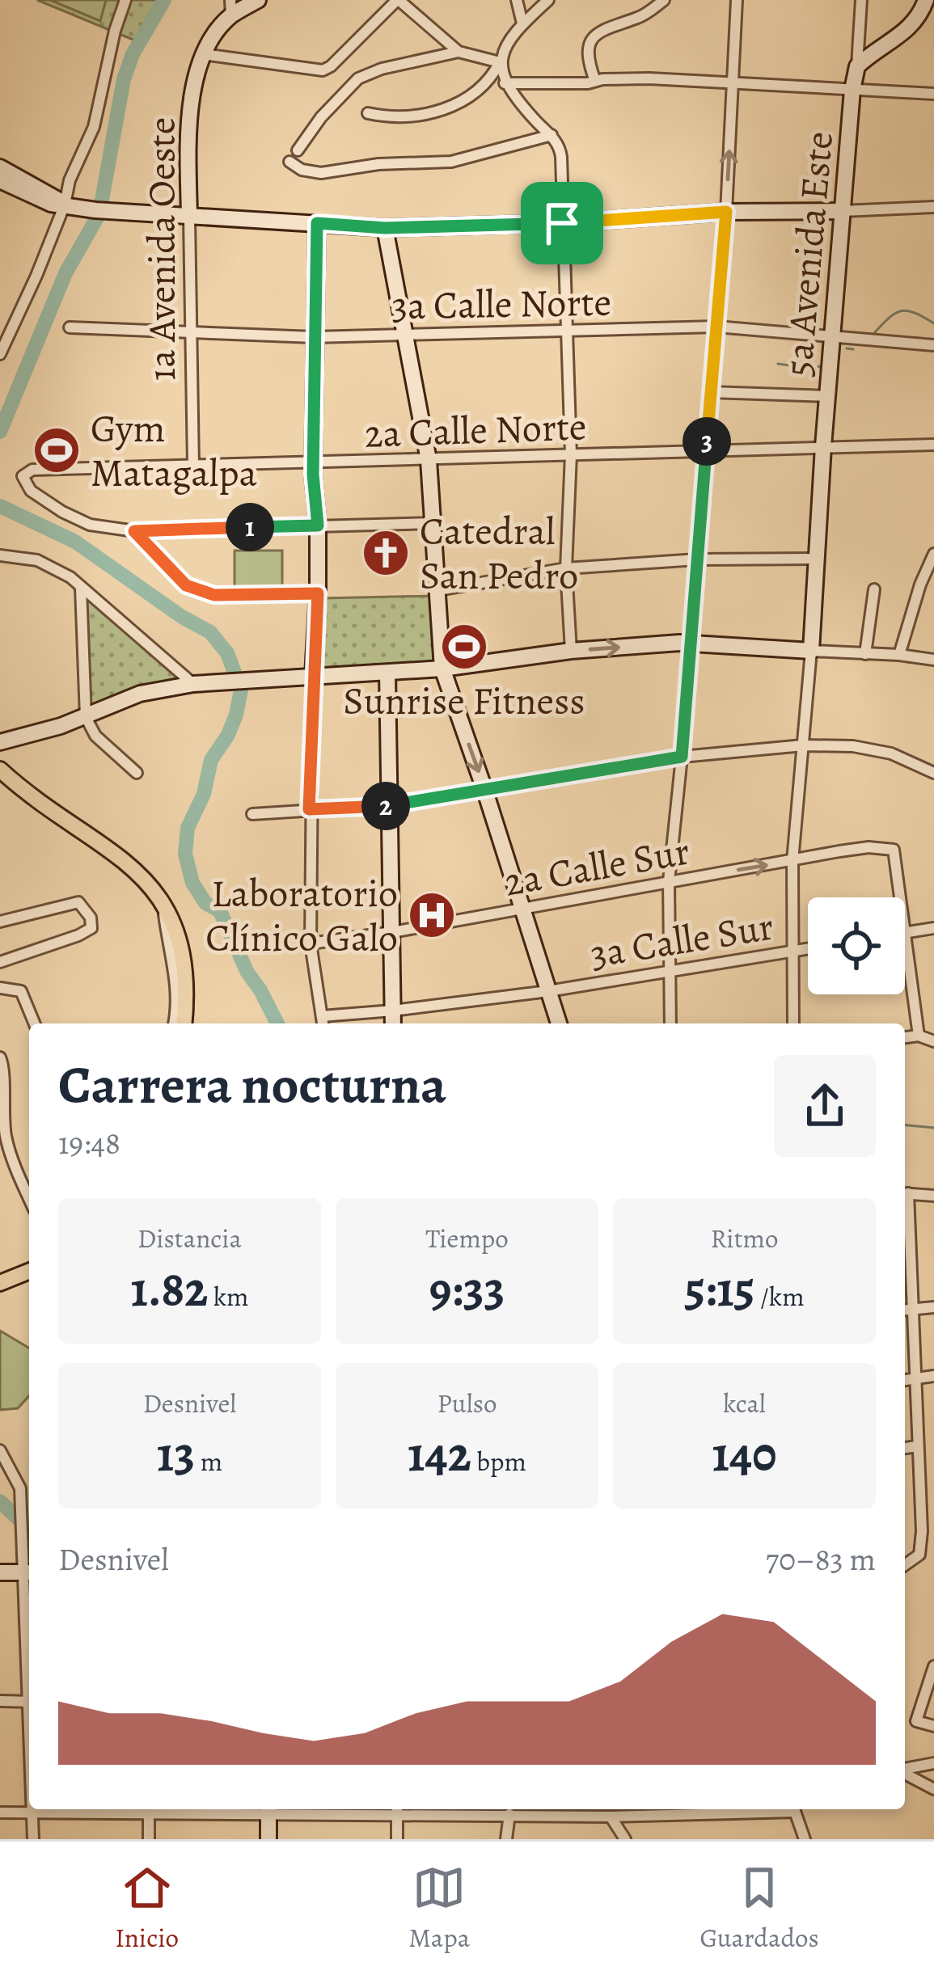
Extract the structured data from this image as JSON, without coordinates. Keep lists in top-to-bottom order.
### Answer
{
  "streets": {
    "street": [
      "1a Avenida Oeste",
      "5a Avenida Este",
      "3a Calle Norte",
      "2a Calle Norte",
      "2a Calle Sur",
      "3a Calle Sur"
    ]
  },
  "crossings": [
    ["1a Avenida Oeste", "3a Calle Norte"],
    ["1a Avenida Oeste", "2a Calle Norte"],
    ["5a Avenida Este", "3a Calle Norte"],
    ["5a Avenida Este", "2a Calle Norte"]
  ],
  "places": {
    "sports": ["Gym Matagalpa", "Sunrise Fitness"],
    "church": ["Catedral San Pedro"],
    "hospital": ["Laboratorio Clínico Galo"]
  },
  "page": {
    "pins": ["3", "1", "2"],
    "heading": ["Carrera nocturna", "19:48"],
    "stats": [
      ["Distancia", "1.82 km"],
      ["Tiempo", "9:33"],
      ["Ritmo", "5:15 /km"],
      ["Desnivel", "13 m"],
      ["Pulso", "142 bpm"],
      ["kcal", "140"]
    ],
    "chart": ["Desnivel", "70–83 m"],
    "tabs": ["Inicio", "Mapa", "Guardados"]
  }
}
